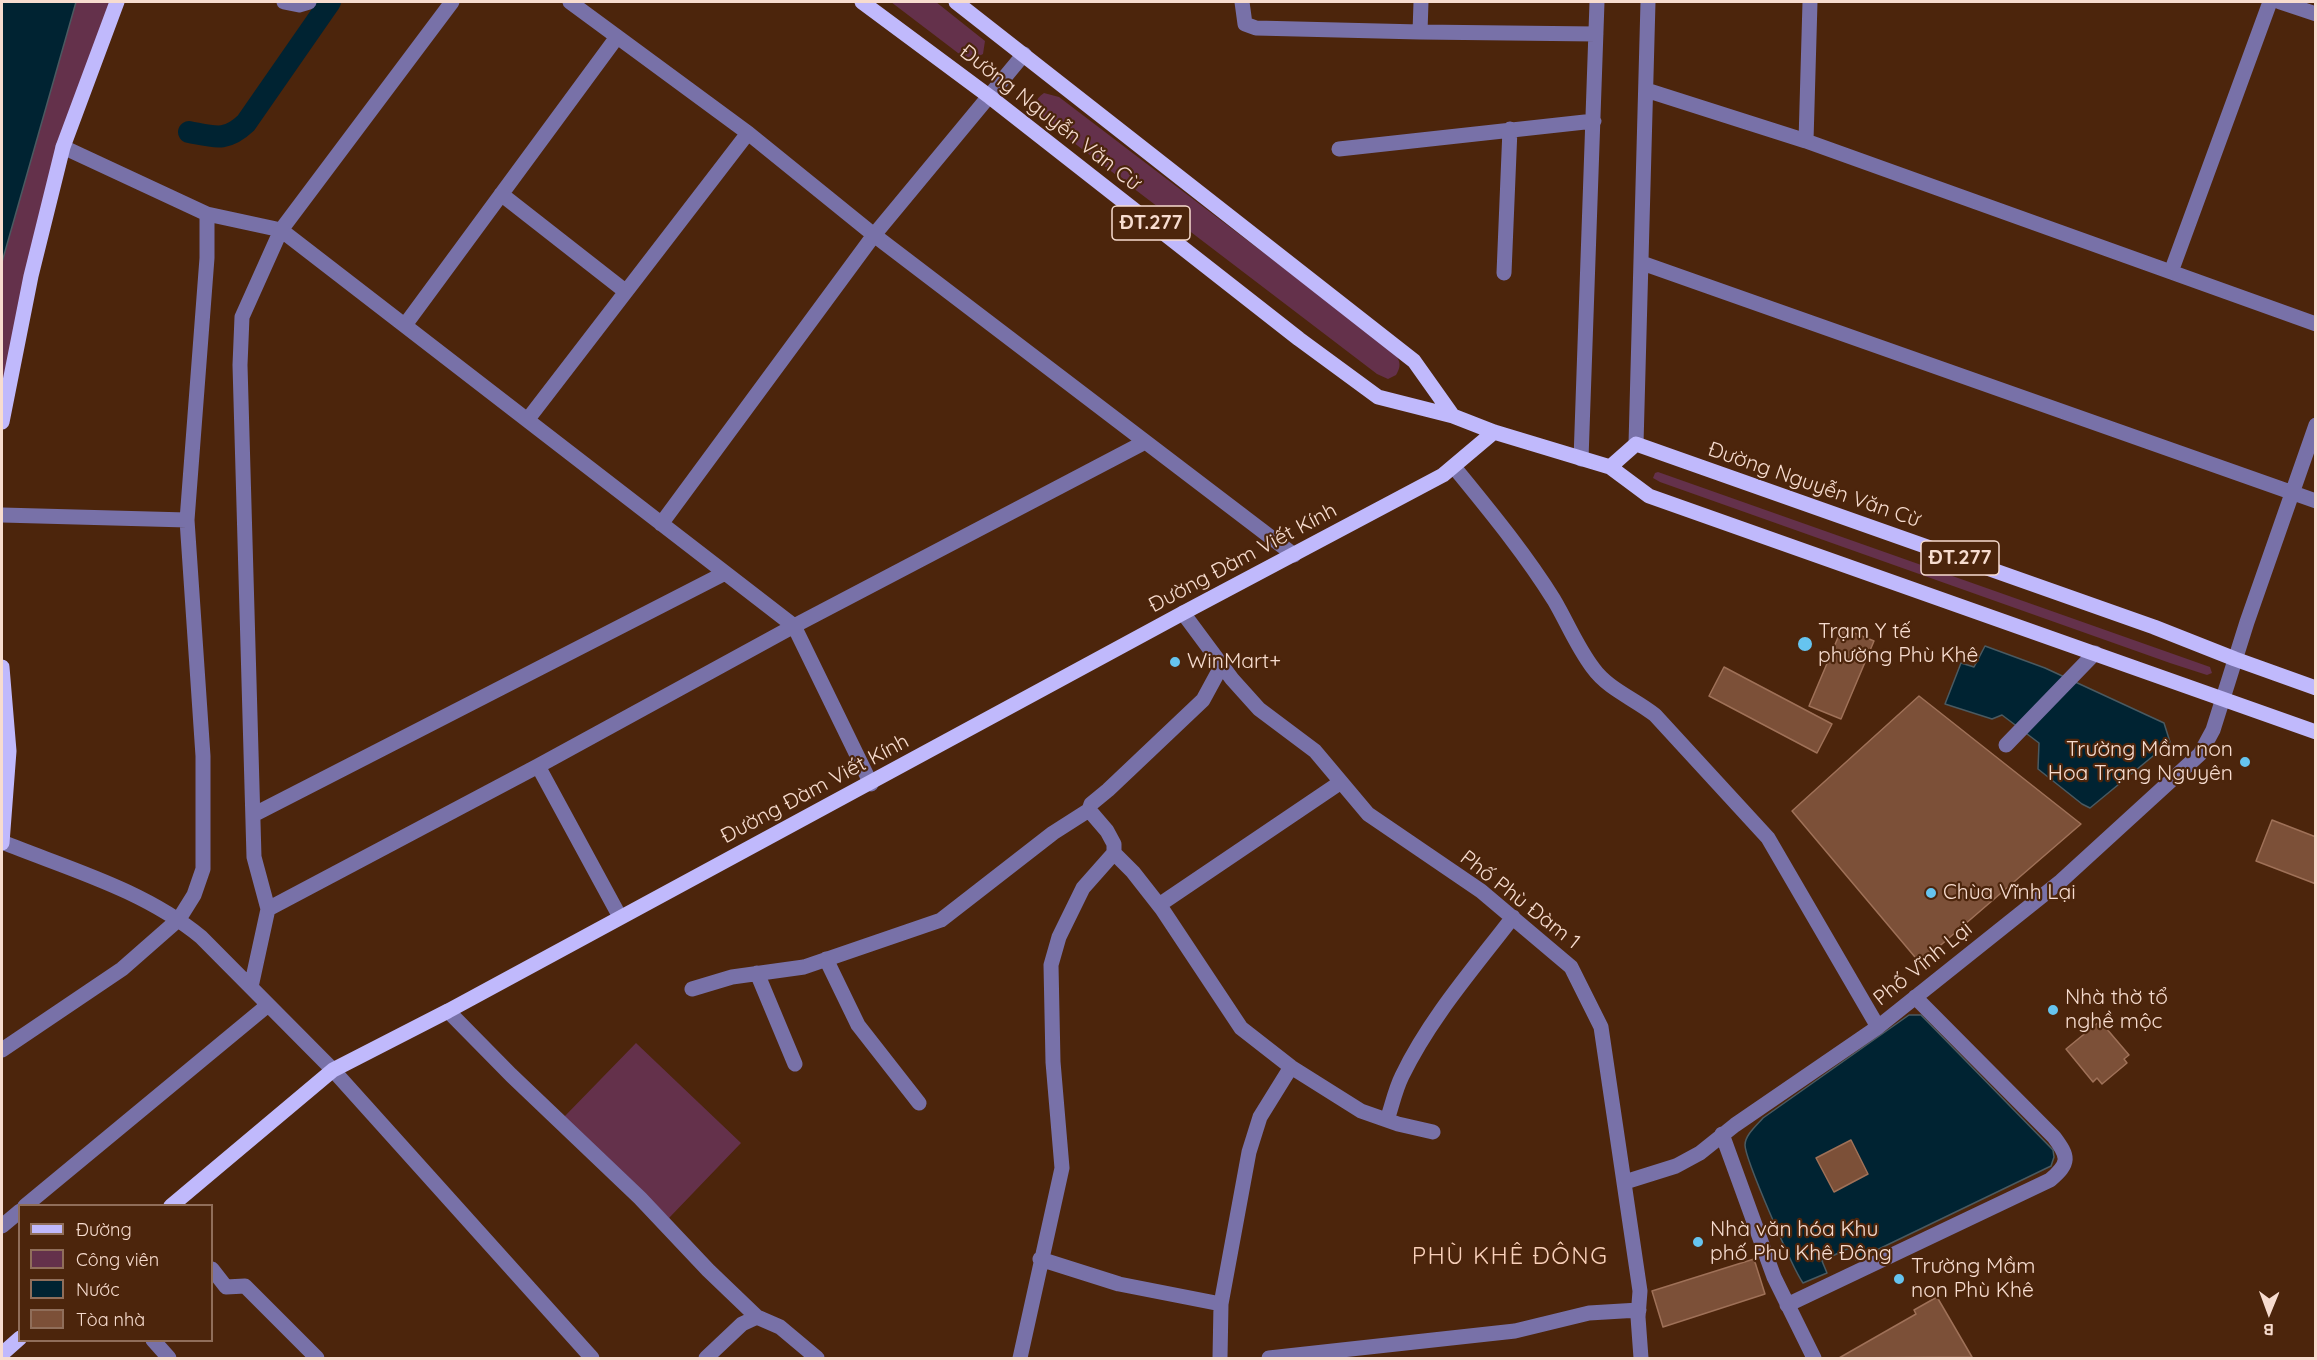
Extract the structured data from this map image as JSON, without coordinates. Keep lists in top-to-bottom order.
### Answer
{
  "streets": {
    "main road": ["Đường Nguyễn Văn Cừ", "ĐT.277", "Đường Đàm Viết Kính"],
    "street": ["Phố Phù Đàm 1", "Phố Vĩnh Lại"]
  },
  "crossings": [
    ["Đường Nguyễn Văn Cừ", "Đường Đàm Viết Kính"],
    ["Đường Nguyễn Văn Cừ", "Phố Vĩnh Lại"],
    ["Đường Đàm Viết Kính", "Phố Phù Đàm 1"],
    ["Phố Phù Đàm 1", "Phố Vĩnh Lại"]
  ],
  "districts": ["PHÙ KHÊ ĐÔNG"],
  "places": [
    "Trạm Y tế phường Phù Khê",
    "WinMart+",
    "Trường Mầm non Hoa Trạng Nguyên",
    "Chùa Vĩnh Lại",
    "Nhà thờ tổ nghề mộc",
    "Nhà văn hóa Khu phố Phù Khê Đông",
    "Trường Mầm non Phù Khê"
  ],
  "legend": [
    "Đường",
    "Công viên",
    "Nước",
    "Tòa nhà"
  ],
  "north": "bottom"
}
